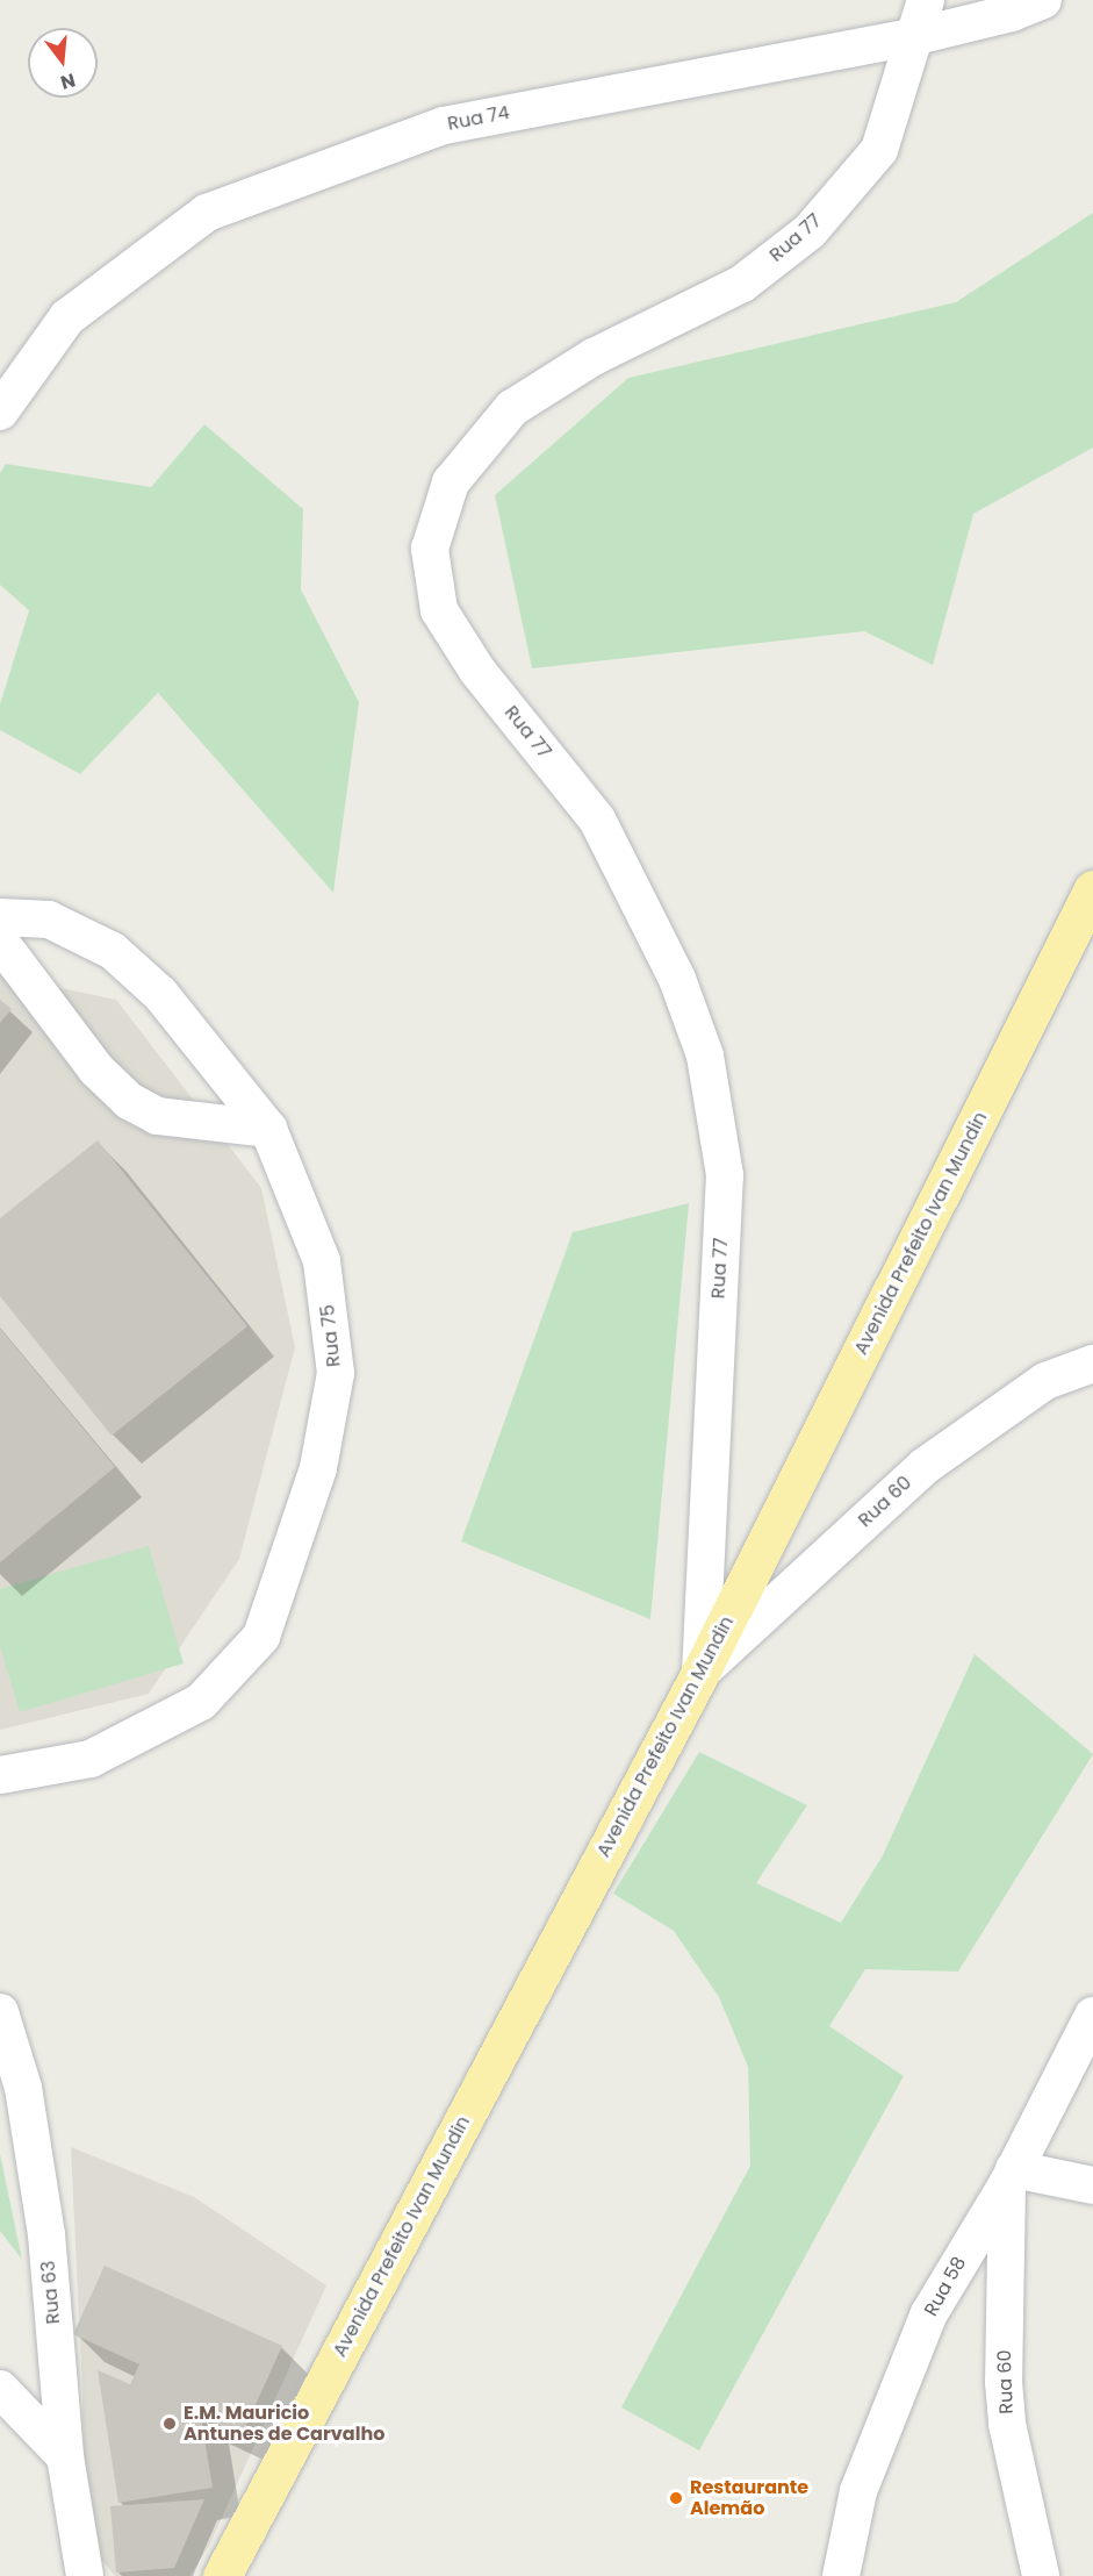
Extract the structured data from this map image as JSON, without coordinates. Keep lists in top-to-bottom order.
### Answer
{
  "streets": {
    "main road": ["Avenida Prefeito Ivan Mundin"],
    "street": [
      "Rua 74",
      "Rua 77",
      "Rua 75",
      "Rua 60",
      "Rua 58",
      "Rua 63"
    ]
  },
  "crossings": [
    ["Rua 74", "Rua 77"],
    ["Rua 77", "Avenida Prefeito Ivan Mundin"],
    ["Rua 77", "Rua 60"],
    ["Avenida Prefeito Ivan Mundin", "Rua 60"],
    ["Rua 60", "Rua 58"]
  ],
  "places": ["E.M. Mauricio Antunes de Carvalho", "Restaurante Alemão"],
  "north": "bottom"
}
